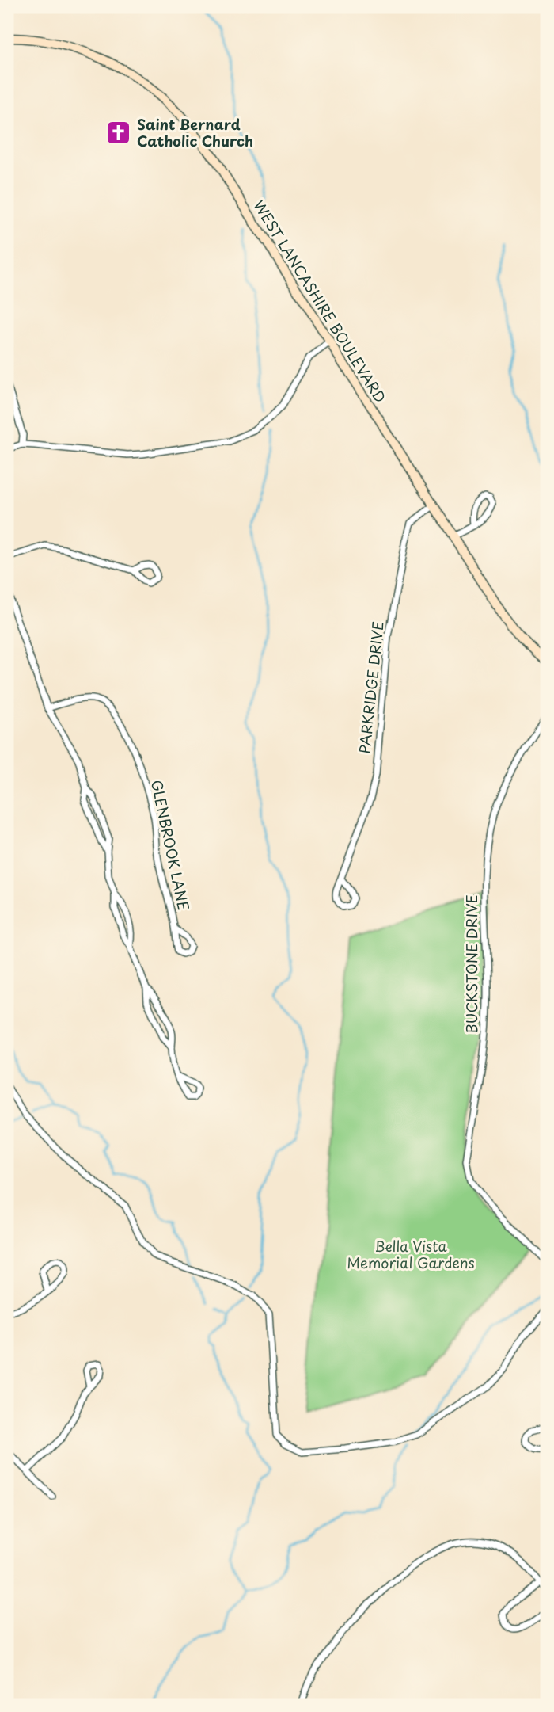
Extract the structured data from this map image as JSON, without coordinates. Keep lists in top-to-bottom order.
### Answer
{
  "streets": {
    "main road": ["WEST LANCASHIRE BOULEVARD"],
    "street": ["PARKRIDGE DRIVE", "GLENBROOK LANE", "BUCKSTONE DRIVE"]
  },
  "crossings": [
    ["WEST LANCASHIRE BOULEVARD", "PARKRIDGE DRIVE"]
  ],
  "parks": ["Bella Vista Memorial Gardens"],
  "places": {
    "church": ["Saint Bernard Catholic Church"]
  }
}
